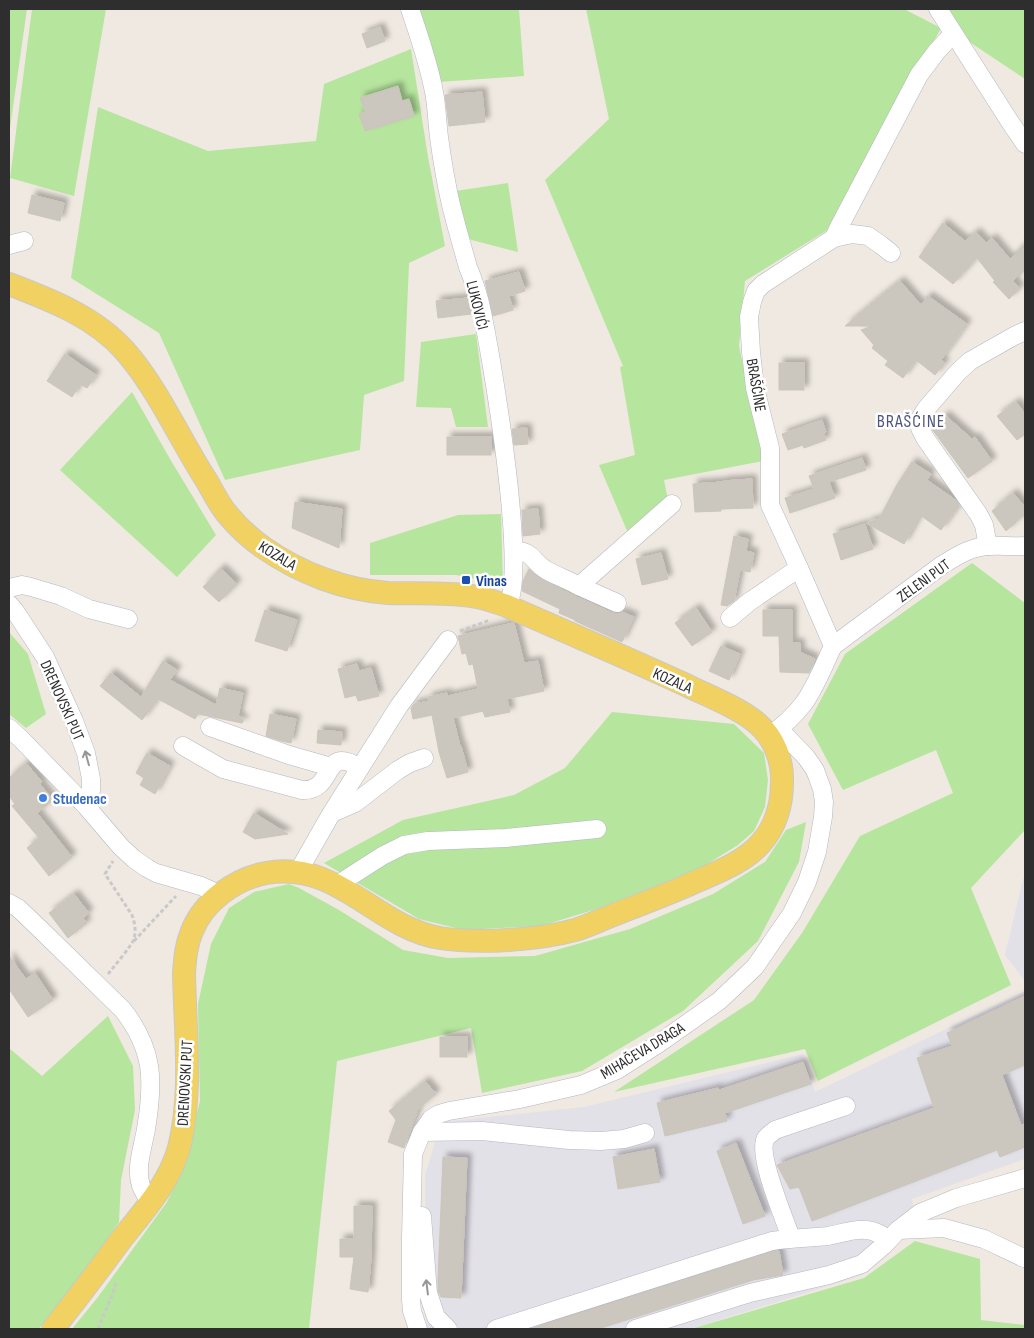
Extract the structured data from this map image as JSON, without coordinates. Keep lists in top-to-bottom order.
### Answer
{
  "streets": {
    "main road": ["KOZALA", "DRENOVSKI PUT"],
    "street": [
      "LUKOVIĆI",
      "BRAŠĆINE",
      "ZELENI PUT",
      "MIHAČEVA DRAGA"
    ]
  },
  "crossings": [
    ["LUKOVIĆI", "KOZALA"],
    ["BRAŠĆINE", "ZELENI PUT"],
    ["KOZALA", "DRENOVSKI PUT"],
    ["KOZALA", "MIHAČEVA DRAGA"]
  ],
  "districts": ["BRAŠĆINE"],
  "places": {
    "transit": ["Vinas"],
    "other": ["Studenac"]
  }
}
